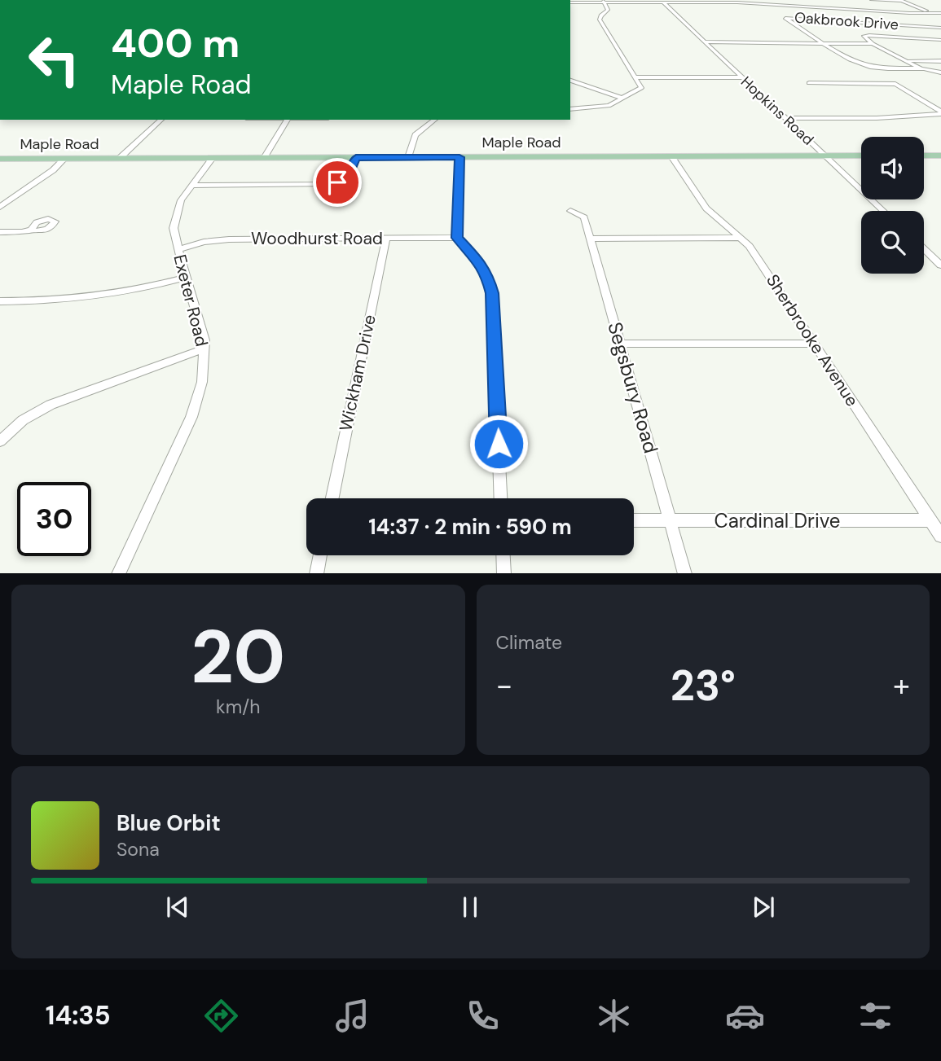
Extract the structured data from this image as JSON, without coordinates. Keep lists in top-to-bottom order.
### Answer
{
  "streets": {
    "main road": ["Maple Road"],
    "street": [
      "Oakbrook Drive",
      "Hopkins Road",
      "Woodhurst Road",
      "Exeter Road",
      "Sherbrooke Avenue",
      "Wickham Drive",
      "Segsbury Road",
      "Cardinal Drive"
    ]
  },
  "crossings": [
    ["Hopkins Road", "Maple Road"],
    ["Maple Road", "Exeter Road"],
    ["Maple Road", "Sherbrooke Avenue"],
    ["Woodhurst Road", "Exeter Road"],
    ["Woodhurst Road", "Wickham Drive"],
    ["Sherbrooke Avenue", "Cardinal Drive"],
    ["Segsbury Road", "Cardinal Drive"]
  ],
  "page": {
    "turn": ["400 m", "Maple Road"],
    "limit": "30",
    "trip": "14:37 · 2 min · 590 m",
    "tile": [
      ["20", "km/h"],
      "Climate"
    ],
    "heat": ["−", "23°", "+"],
    "song": ["Blue Orbit", "Sona"],
    "tabs": "14:35"
  }
}
